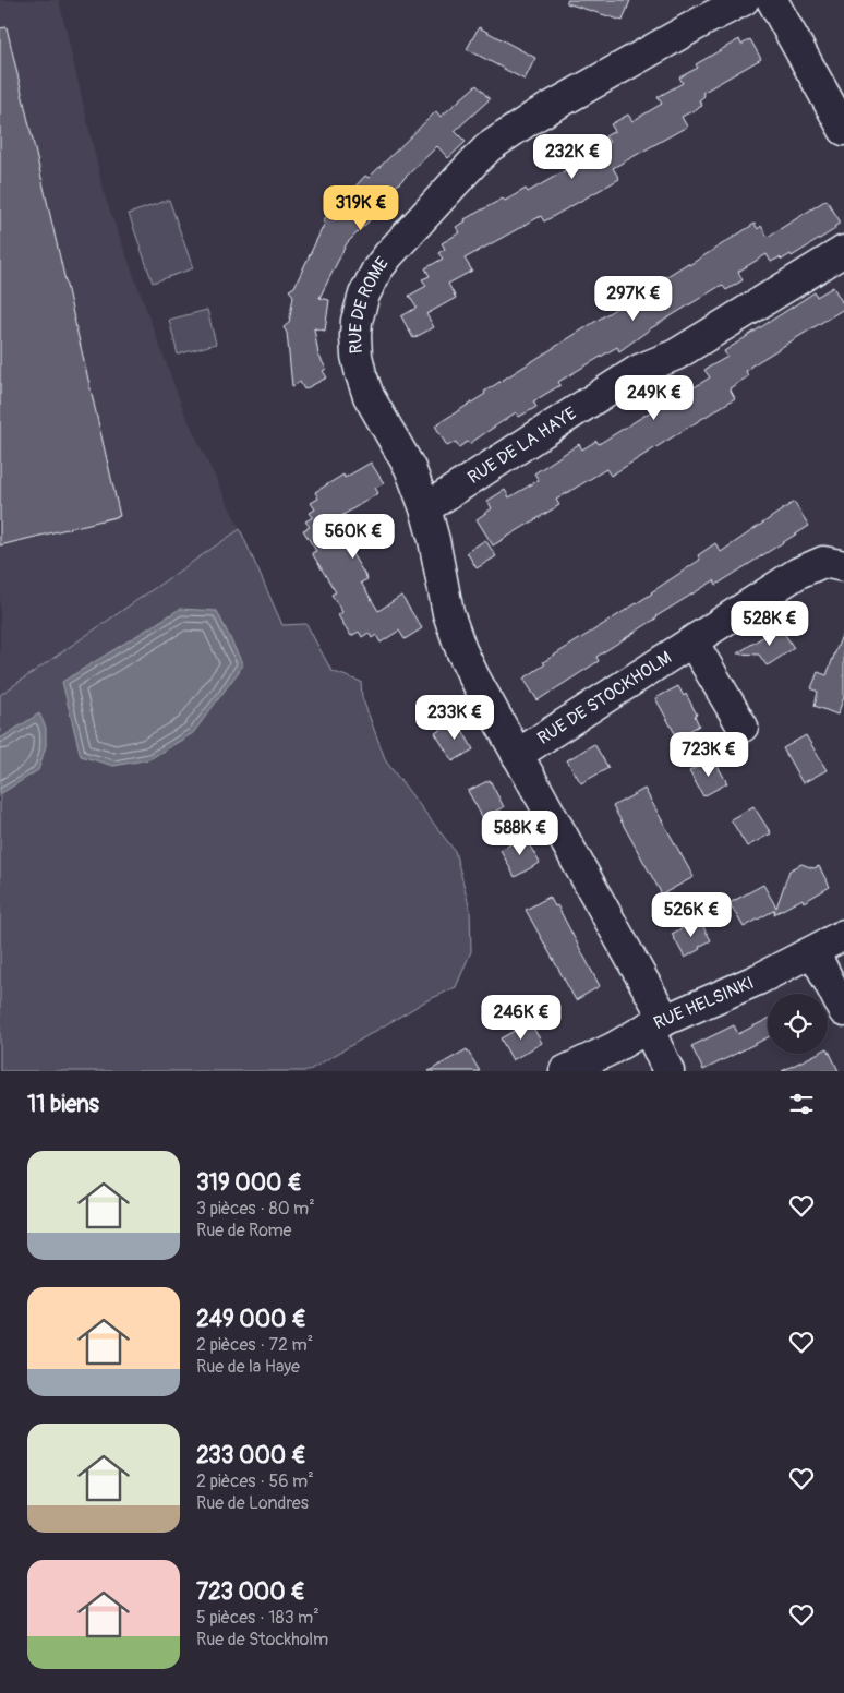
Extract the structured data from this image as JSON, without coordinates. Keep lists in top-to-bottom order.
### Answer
{
  "streets": {
    "street": [
      "RUE DE ROME",
      "RUE DE LA HAYE",
      "RUE DE STOCKHOLM",
      "RUE HELSINKI"
    ]
  },
  "crossings": [
    ["RUE DE ROME", "RUE DE LA HAYE"],
    ["RUE DE ROME", "RUE DE STOCKHOLM"],
    ["RUE DE ROME", "RUE HELSINKI"]
  ],
  "page": {
    "price": [
      "232K €",
      "319K €",
      "297K €",
      "249K €",
      "560K €",
      "528K €",
      "233K €",
      "723K €",
      "588K €",
      "526K €",
      "246K €"
    ],
    "heading": "11 biens",
    "list": [
      {
        "name": "319 000 €",
        "note": "3 pièces · 80 m² · Rue de Rome"
      },
      {
        "name": "249 000 €",
        "note": "2 pièces · 72 m² · Rue de la Haye"
      },
      {
        "name": "233 000 €",
        "note": "2 pièces · 56 m² · Rue de Londres"
      },
      {
        "name": "723 000 €",
        "note": "5 pièces · 183 m² · Rue de Stockholm"
      }
    ]
  }
}
